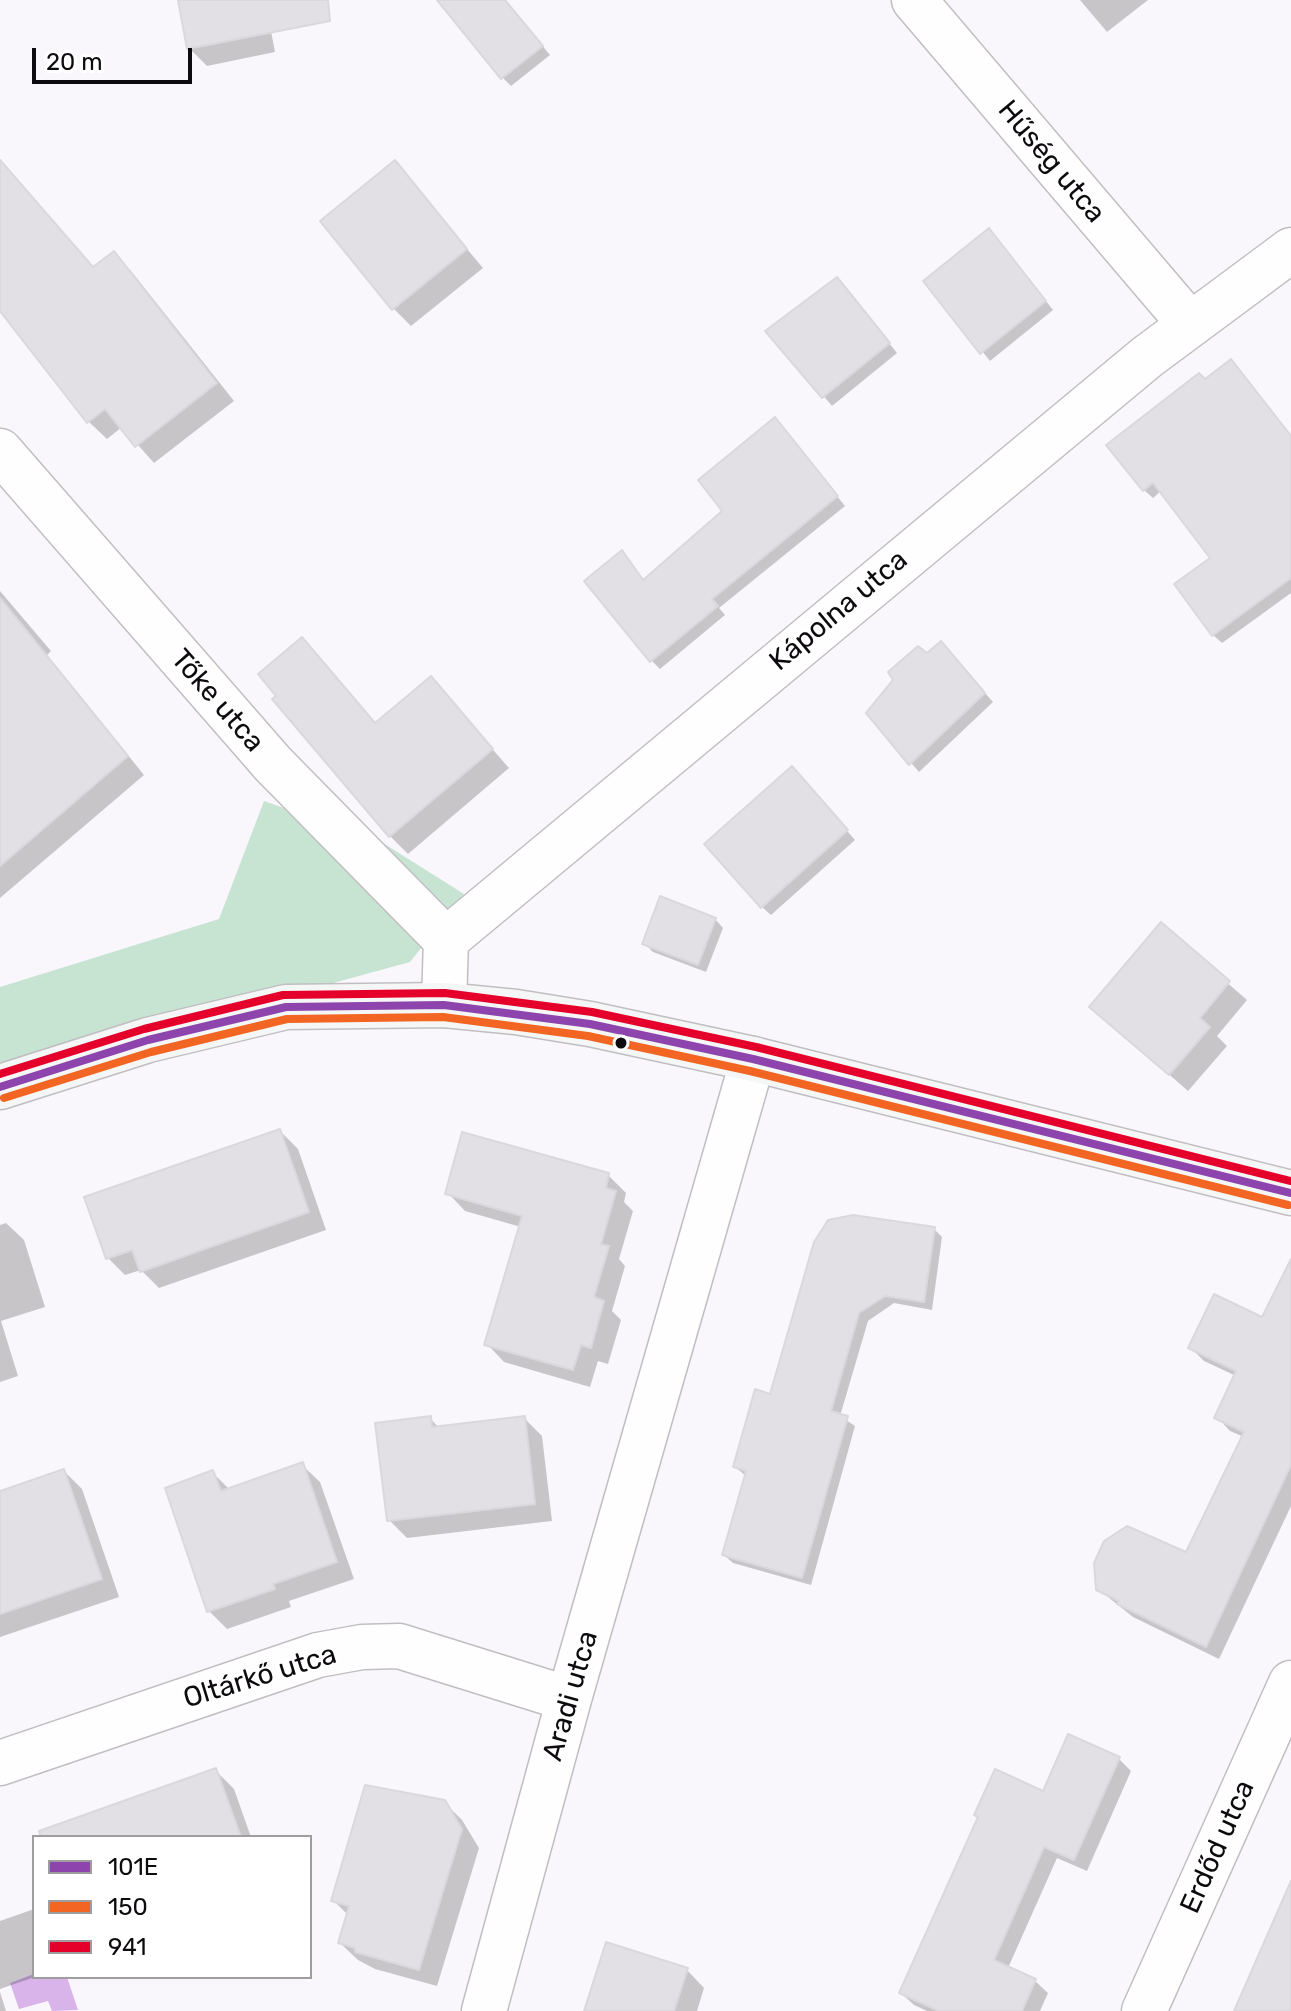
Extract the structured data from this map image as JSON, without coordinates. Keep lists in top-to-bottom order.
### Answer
{
  "streets": {
    "street": [
      "Hűség utca",
      "Kápolna utca",
      "Tőke utca",
      "Oltárkő utca",
      "Aradi utca",
      "Erdőd utca"
    ]
  },
  "crossings": [
    ["Hűség utca", "Kápolna utca"],
    ["Kápolna utca", "Tőke utca"],
    ["Oltárkő utca", "Aradi utca"]
  ],
  "lines": ["transit line 941", "transit line 101E", "transit line 150"],
  "legend": ["101E", "150", "941"],
  "scale_bar": "20 m"
}
